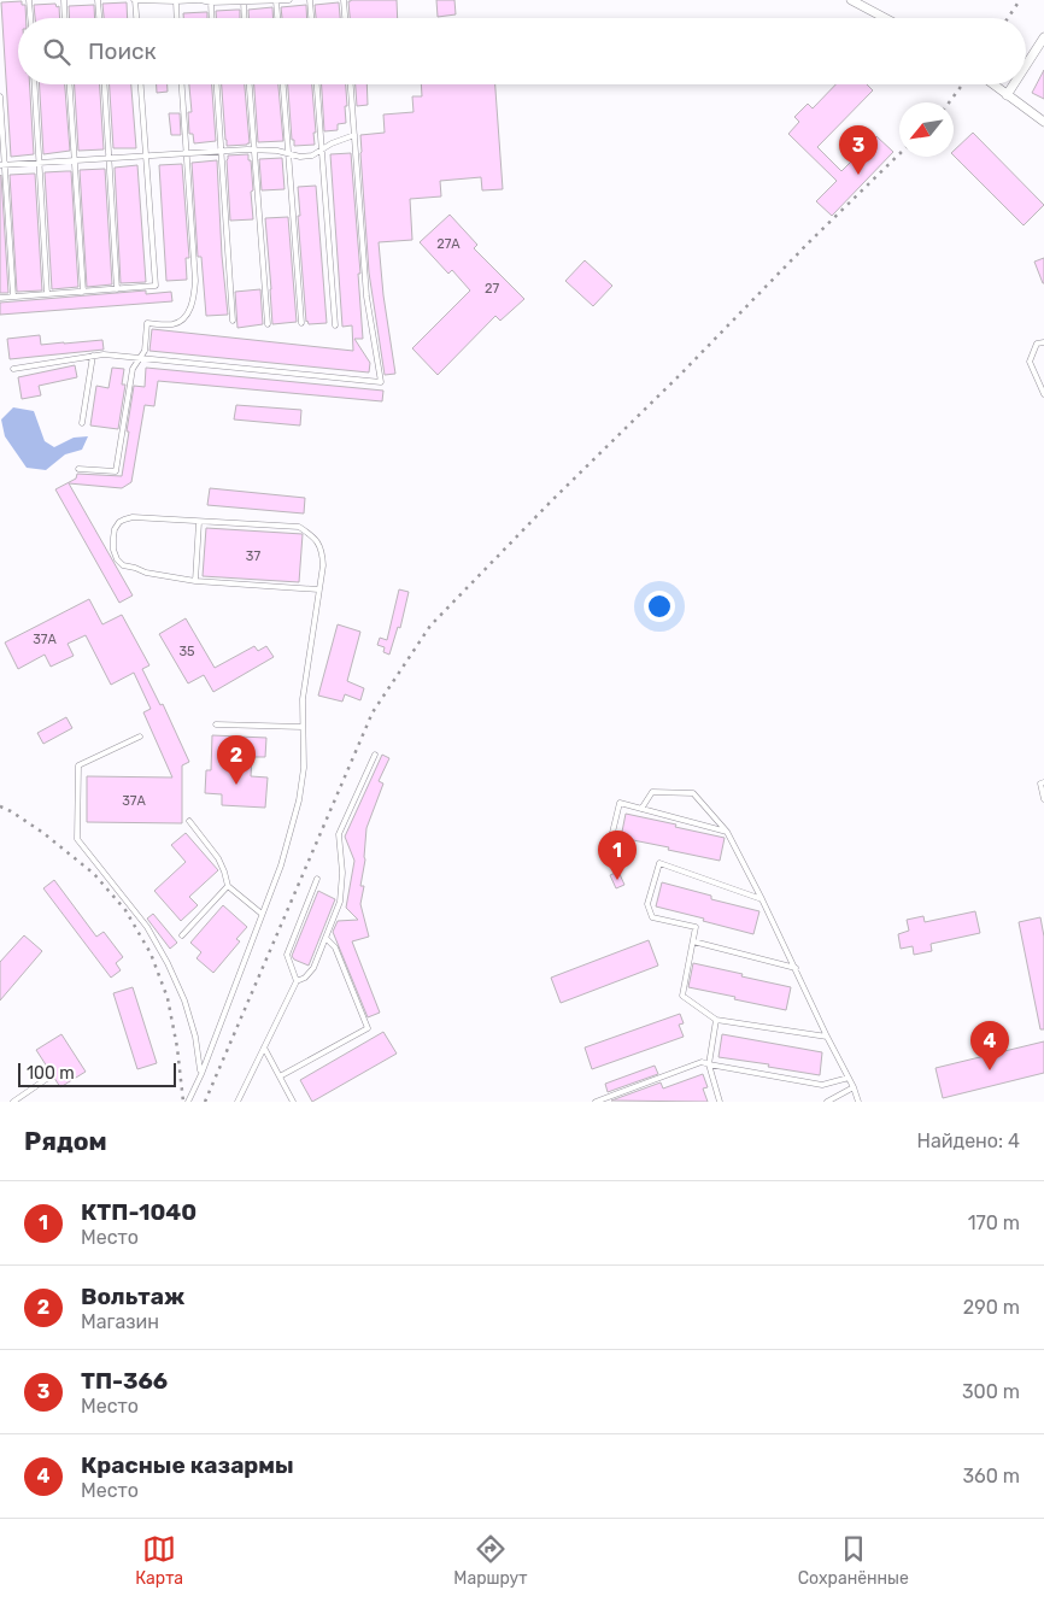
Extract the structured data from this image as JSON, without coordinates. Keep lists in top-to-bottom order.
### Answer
{
  "house_numbers": [
    "27А",
    "27",
    "37",
    "37А",
    "35",
    "37А"
  ],
  "scale_bar": "100 m",
  "north": "bottom left",
  "page": {
    "search": "Поиск",
    "pins": [
      "3",
      "2",
      "1",
      "4"
    ],
    "scale": "100 m",
    "heading": ["Рядом", "Найдено: 4"],
    "list": [
      {
        "mark": "1",
        "name": "КТП-1040",
        "note": "Место",
        "value": "170 m"
      },
      {
        "mark": "2",
        "name": "Вольтаж",
        "note": "Магазин",
        "value": "290 m"
      },
      {
        "mark": "3",
        "name": "ТП-366",
        "note": "Место",
        "value": "300 m"
      },
      {
        "mark": "4",
        "name": "Красные казармы",
        "note": "Место",
        "value": "360 m"
      }
    ],
    "nav": ["Карта", "Маршрут", "Сохранённые"]
  }
}
